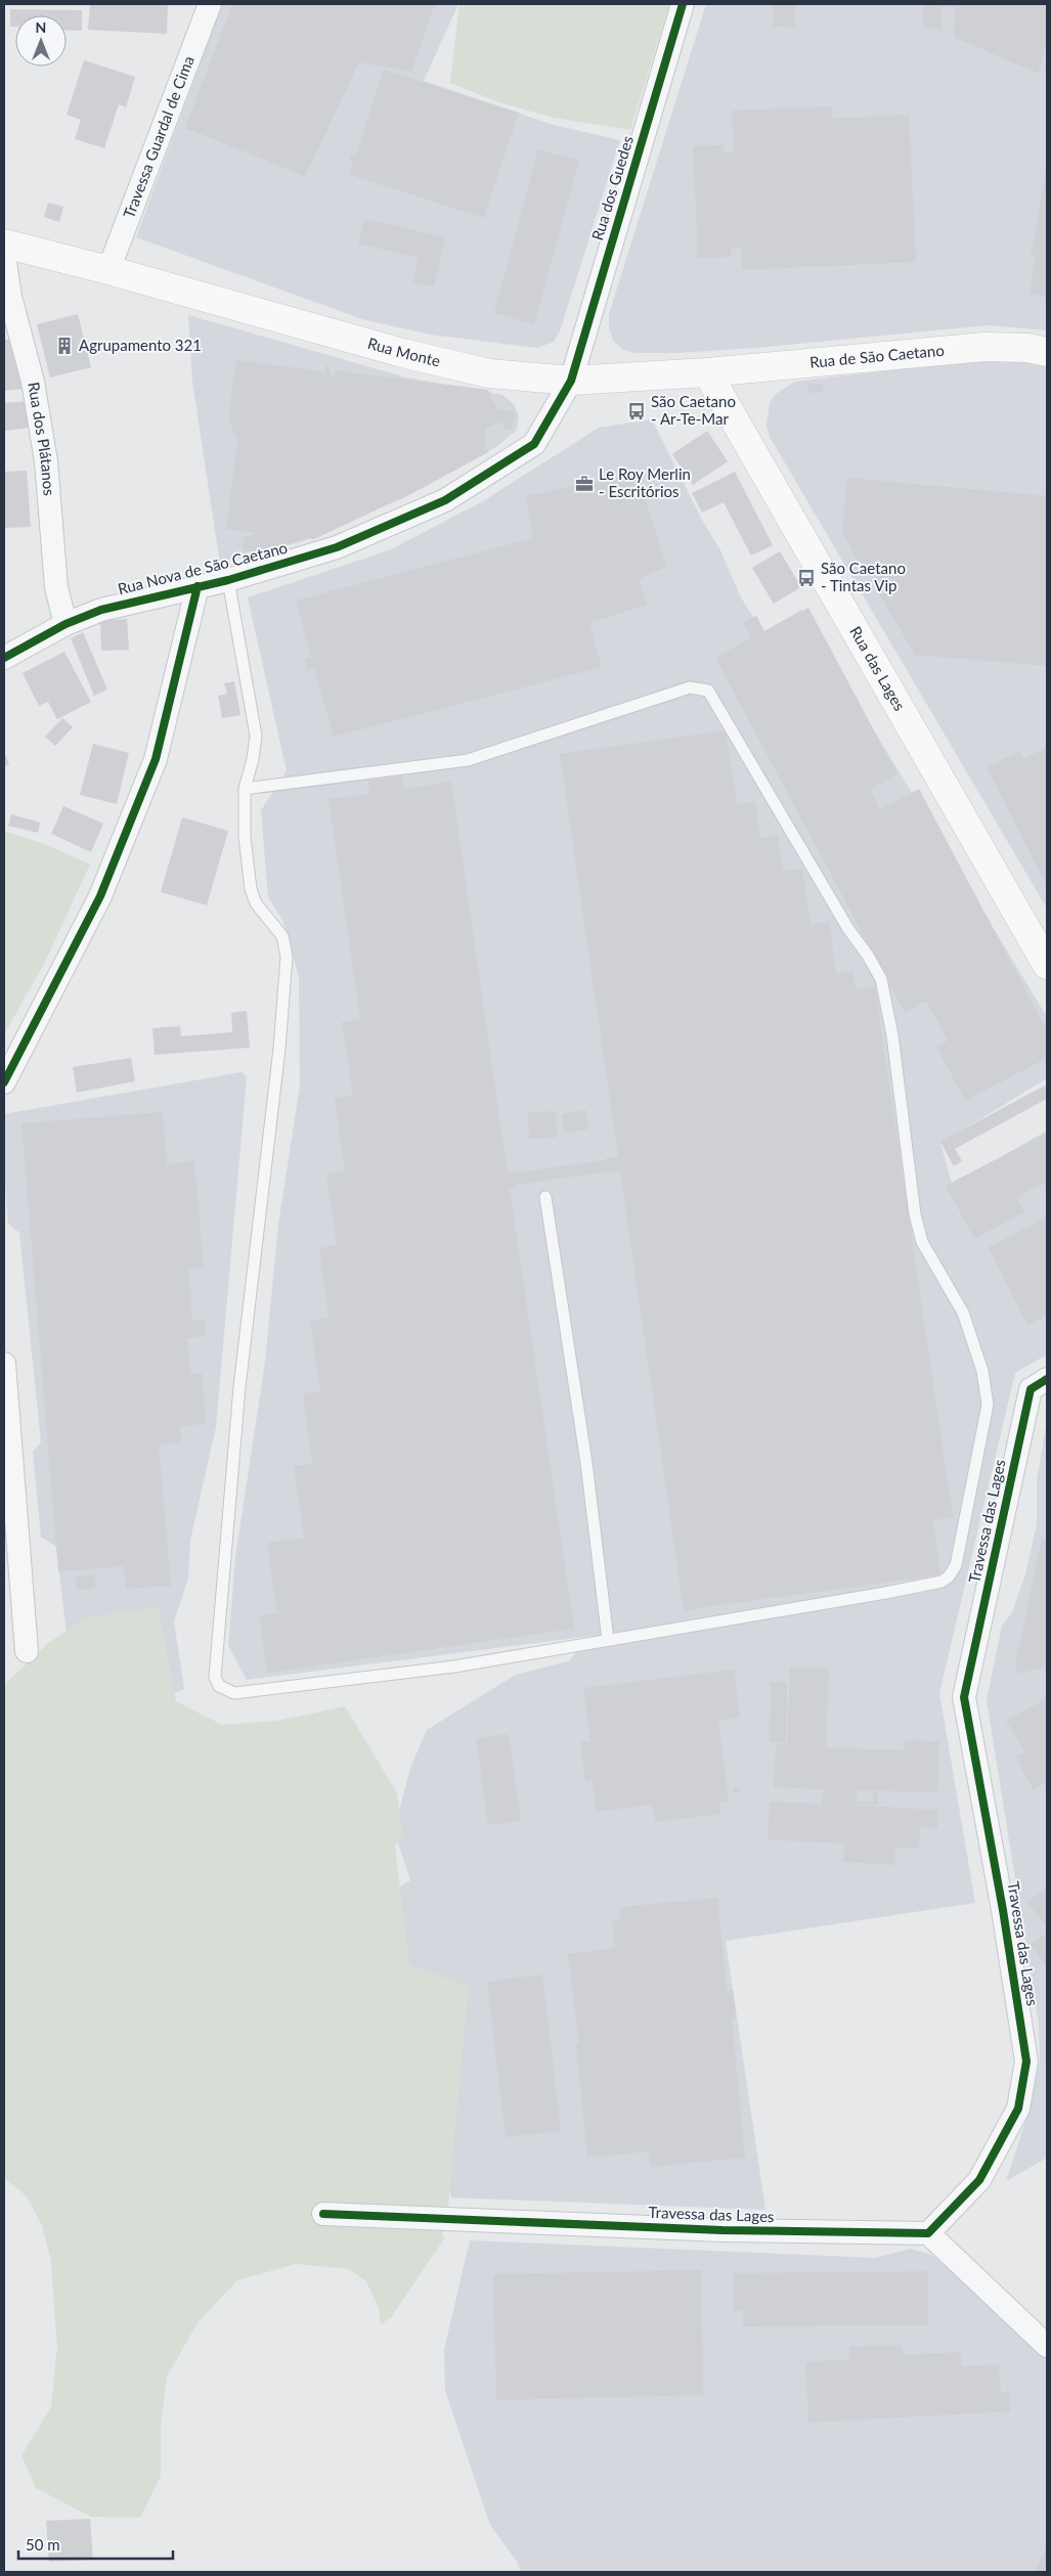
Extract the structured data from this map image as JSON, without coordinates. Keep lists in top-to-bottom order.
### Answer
{
  "streets": {
    "main road": ["Rua Monte", "Rua de São Caetano", "Rua das Lages"],
    "street": [
      "Travessa Guardal de Cima",
      "Rua dos Guedes",
      "Rua dos Plátanos",
      "Rua Nova de São Caetano",
      "Travessa das Lages"
    ]
  },
  "crossings": [
    ["Travessa Guardal de Cima", "Rua Monte"],
    ["Rua dos Guedes", "Rua Monte"],
    ["Rua dos Guedes", "Rua Nova de São Caetano"],
    ["Rua Monte", "Rua de São Caetano"],
    ["Rua Monte", "Rua Nova de São Caetano"],
    ["Rua Monte", "Rua das Lages"],
    ["Rua de São Caetano", "Rua das Lages"],
    ["Rua dos Plátanos", "Rua Nova de São Caetano"]
  ],
  "places": {
    "building": ["Agrupamento 321"],
    "bus stop": ["São Caetano - Ar-Te-Mar", "São Caetano - Tintas Vip"],
    "office": ["Le Roy Merlin - Escritórios"]
  },
  "scale_bar": "50 m",
  "north": "top"
}
